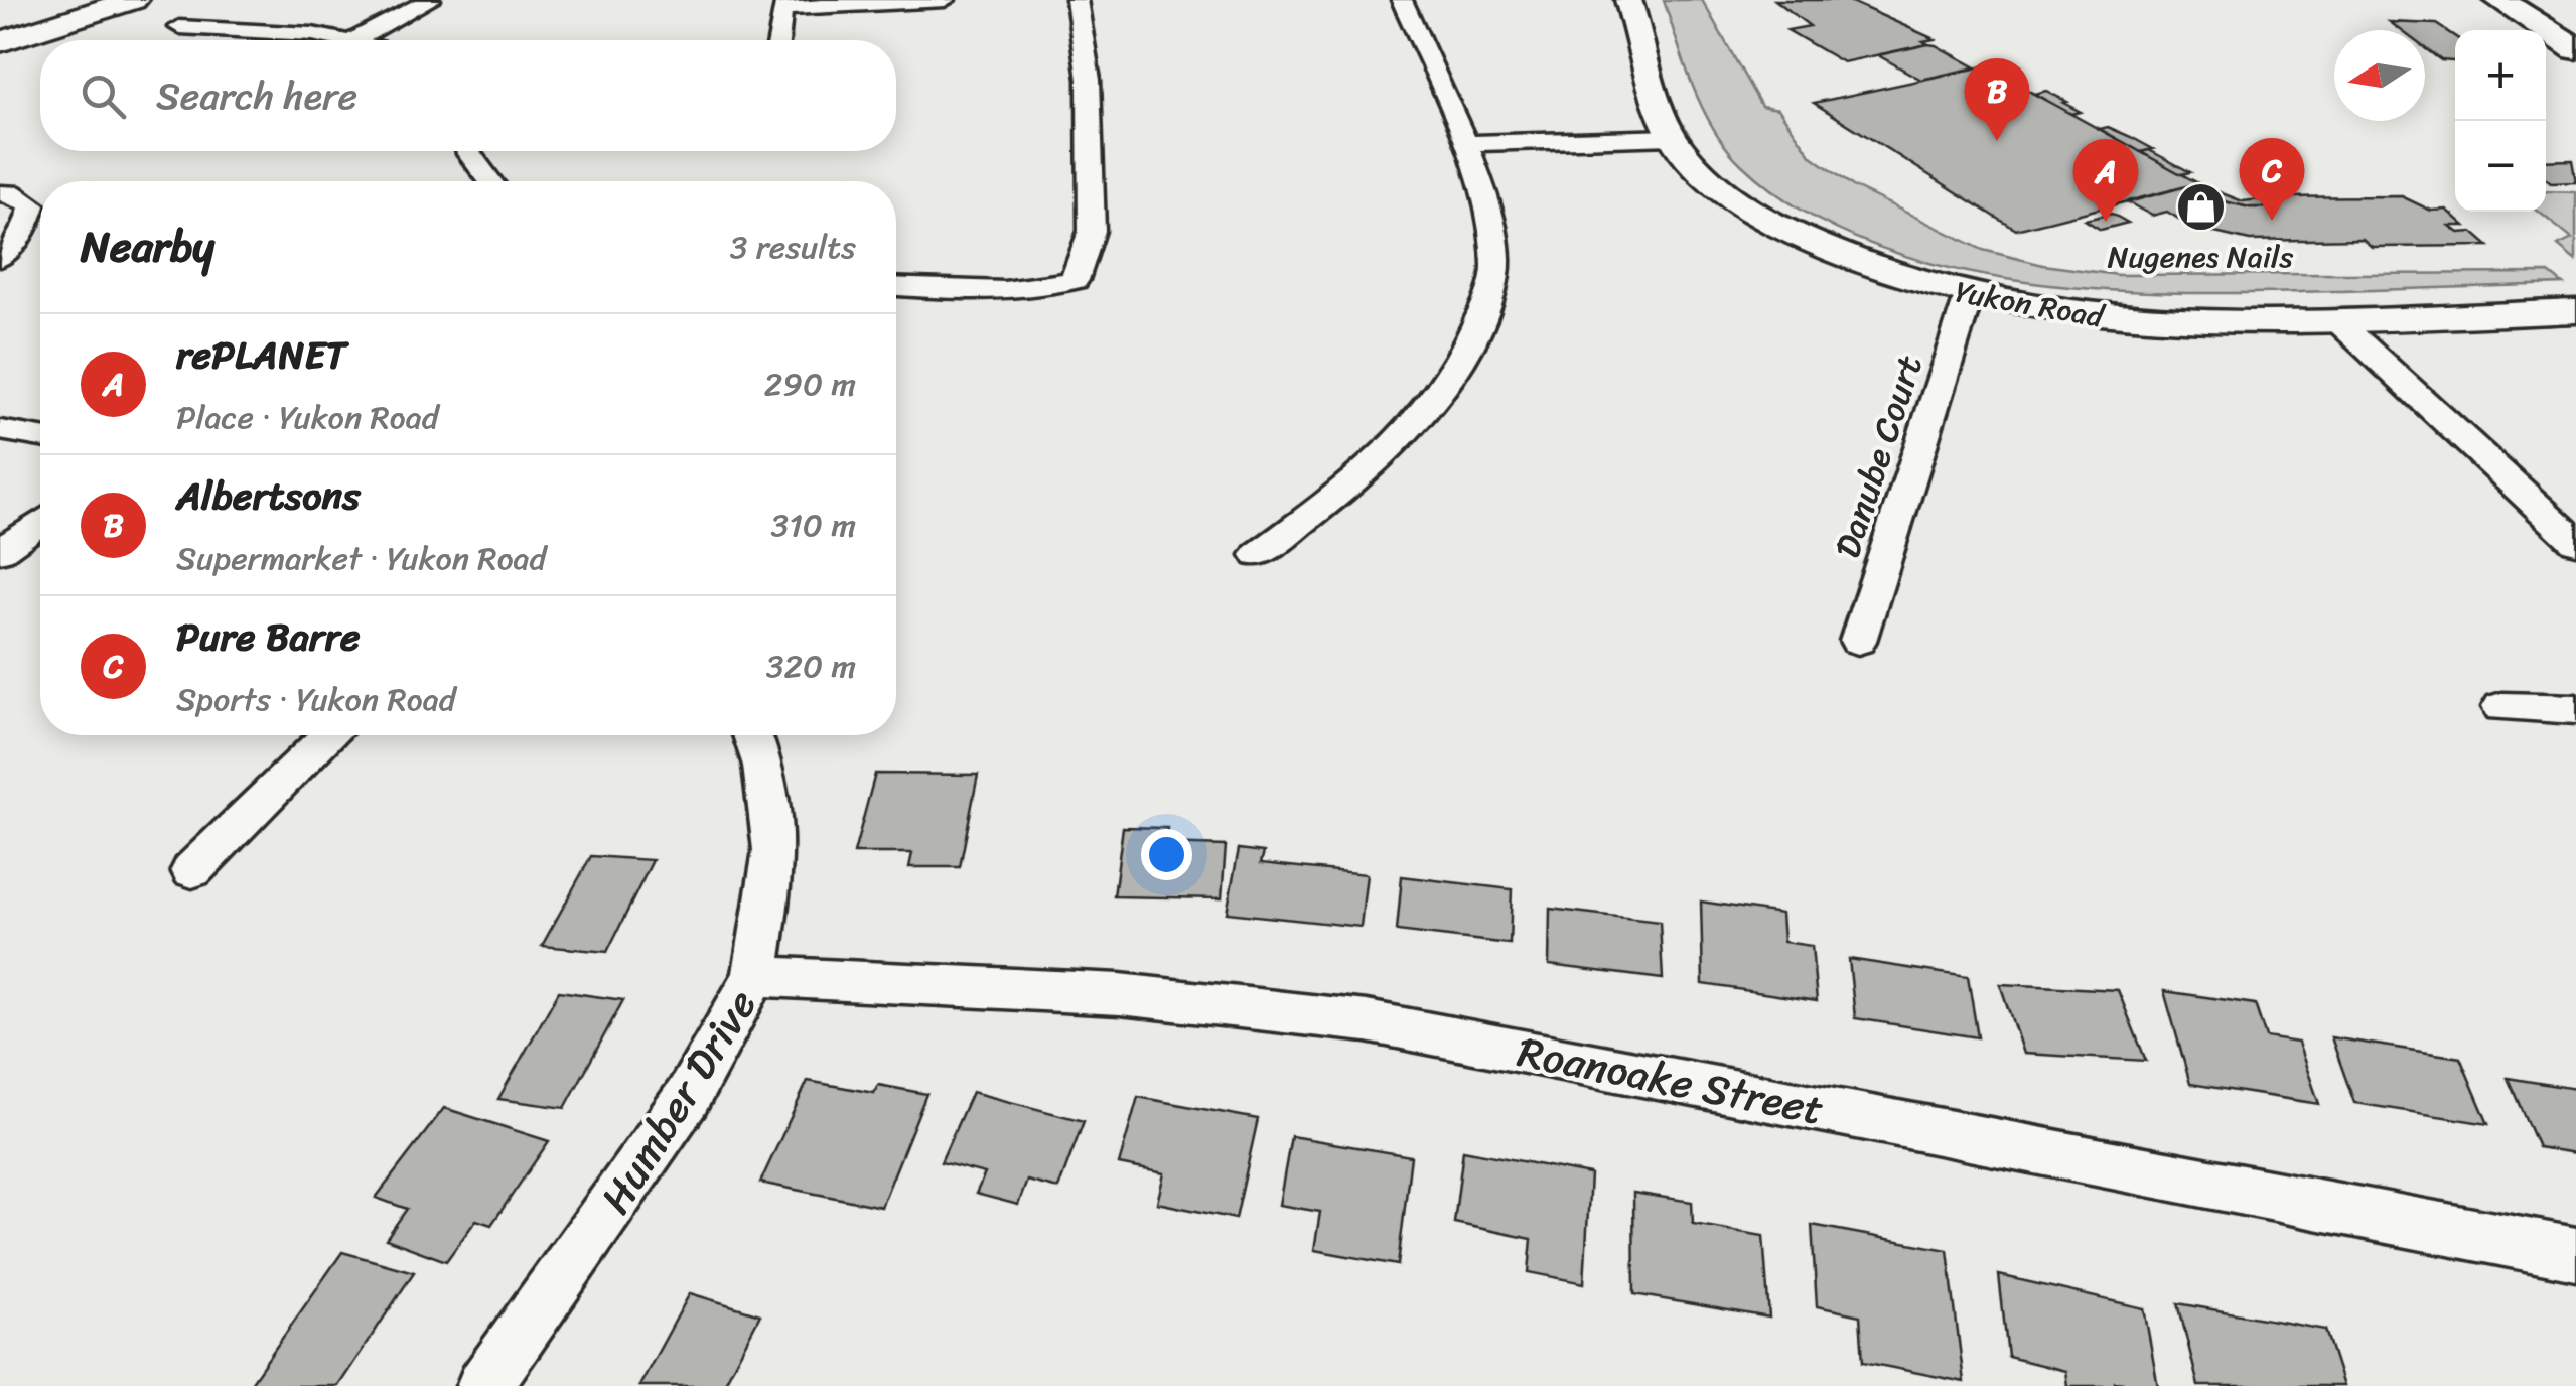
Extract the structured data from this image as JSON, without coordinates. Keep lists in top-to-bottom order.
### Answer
{
  "streets": {
    "street": [
      "Yukon Road",
      "Danube Court",
      "Roanoake Street",
      "Humber Drive"
    ]
  },
  "crossings": [
    ["Yukon Road", "Danube Court"],
    ["Roanoake Street", "Humber Drive"]
  ],
  "places": {
    "shop": ["Nugenes Nails"]
  },
  "north": "left",
  "page": {
    "map_buttons": ["+", "−"],
    "search": "Search here",
    "pins": ["B", "C", "A"],
    "heading": ["Nearby", "3 results"],
    "list": [
      {
        "mark": "A",
        "name": "rePLANET",
        "note": "Place · Yukon Road",
        "value": "290 m"
      },
      {
        "mark": "B",
        "name": "Albertsons",
        "note": "Supermarket · Yukon Road",
        "value": "310 m"
      },
      {
        "mark": "C",
        "name": "Pure Barre",
        "note": "Sports · Yukon Road",
        "value": "320 m"
      }
    ]
  }
}
